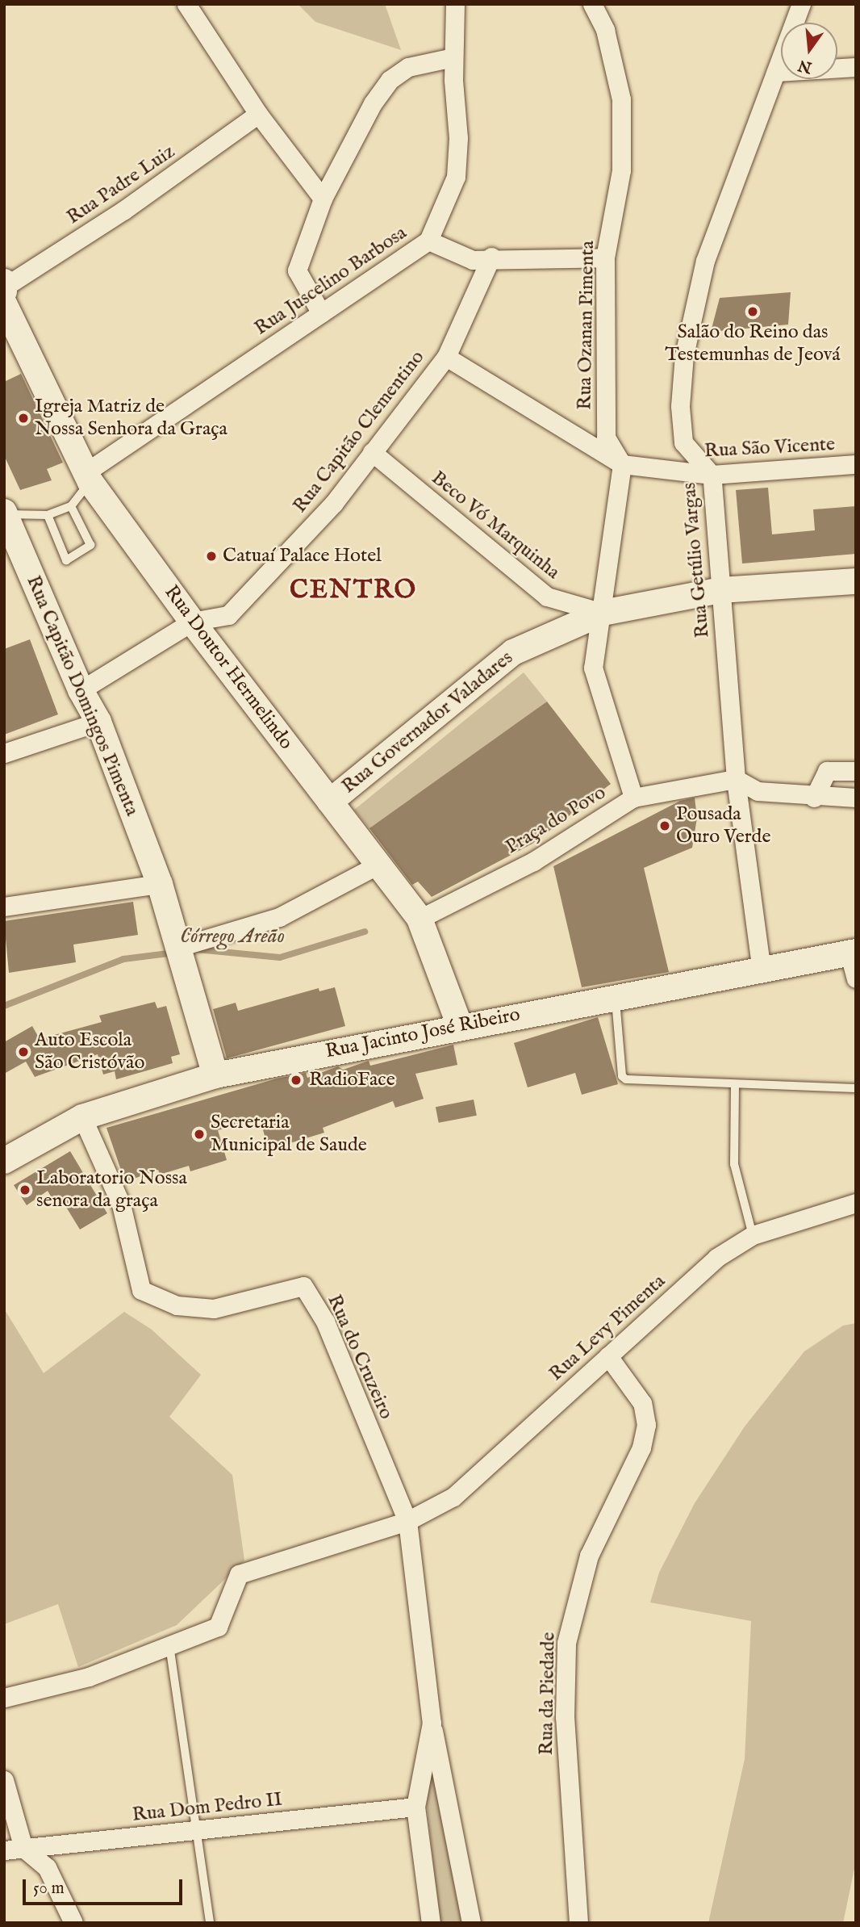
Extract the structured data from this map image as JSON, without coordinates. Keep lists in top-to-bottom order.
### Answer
{
  "streets": {
    "street": [
      "Rua Padre Luiz",
      "Rua Juscelino Barbosa",
      "Rua Ozanan Pimenta",
      "Rua Capitão Clementino",
      "Rua São Vicente",
      "Beco Vó Marquinha",
      "Rua Getúlio Vargas",
      "Rua Doutor Hermelindo",
      "Rua Capitão Domingos Pimenta",
      "Rua Governador Valadares",
      "Praça do Povo",
      "Rua Jacinto José Ribeiro",
      "Rua Levy Pimenta",
      "Rua do Cruzeiro",
      "Rua da Piedade",
      "Rua Dom Pedro II"
    ]
  },
  "crossings": [
    ["Rua Juscelino Barbosa", "Rua Doutor Hermelindo"],
    ["Rua Ozanan Pimenta", "Rua São Vicente"],
    ["Rua Capitão Clementino", "Rua São Vicente"],
    ["Rua Capitão Clementino", "Beco Vó Marquinha"],
    ["Rua Capitão Clementino", "Rua Doutor Hermelindo"],
    ["Rua Capitão Clementino", "Rua Capitão Domingos Pimenta"],
    ["Rua São Vicente", "Rua Getúlio Vargas"],
    ["Beco Vó Marquinha", "Rua Governador Valadares"],
    ["Beco Vó Marquinha", "Praça do Povo"],
    ["Rua Getúlio Vargas", "Rua Governador Valadares"],
    ["Rua Getúlio Vargas", "Rua Jacinto José Ribeiro"],
    ["Rua Doutor Hermelindo", "Rua Governador Valadares"],
    ["Rua Doutor Hermelindo", "Praça do Povo"],
    ["Rua Doutor Hermelindo", "Rua Jacinto José Ribeiro"],
    ["Rua Capitão Domingos Pimenta", "Rua Jacinto José Ribeiro"],
    ["Rua Governador Valadares", "Praça do Povo"],
    ["Rua Jacinto José Ribeiro", "Rua do Cruzeiro"],
    ["Rua Levy Pimenta", "Rua do Cruzeiro"],
    ["Rua Levy Pimenta", "Rua da Piedade"],
    ["Rua do Cruzeiro", "Rua Dom Pedro II"]
  ],
  "districts": ["CENTRO"],
  "water": ["Córrego Areão"],
  "places": [
    "Salão do Reino das Testemunhas de Jeová",
    "Igreja Matriz de Nossa Senhora da Graça",
    "Catuaí Palace Hotel",
    "Pousada Ouro Verde",
    "Auto Escola São Cristóvão",
    "RadioFace",
    "Secretaria Municipal de Saude",
    "Laboratorio Nossa senora da graça"
  ],
  "scale_bar": "50 m",
  "north": "bottom"
}
